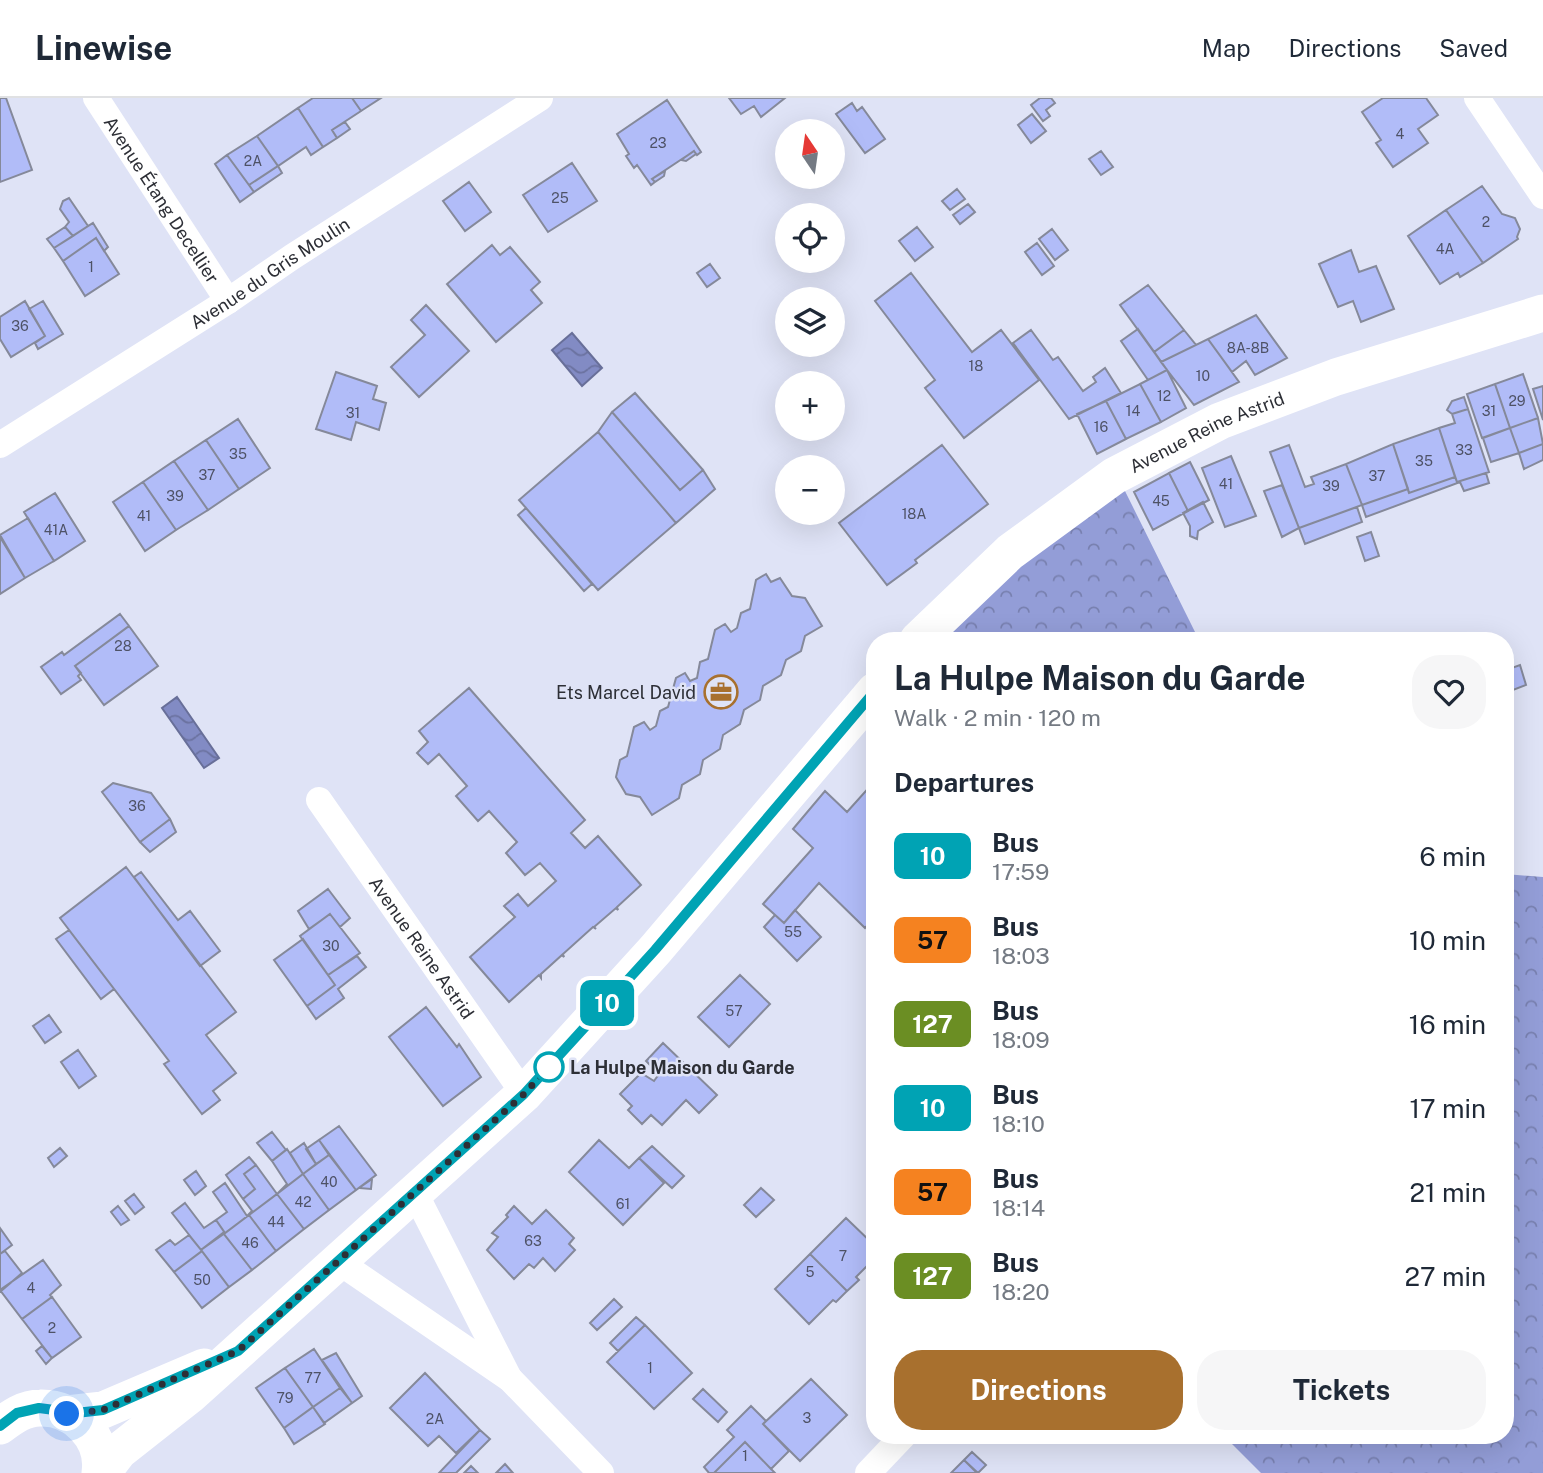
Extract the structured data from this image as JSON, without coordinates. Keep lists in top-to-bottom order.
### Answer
{
  "streets": {
    "main road": ["Avenue Reine Astrid"],
    "street": ["Avenue Étang Decellier", "Avenue du Gris Moulin"]
  },
  "crossings": [
    ["Avenue Étang Decellier", "Avenue du Gris Moulin"]
  ],
  "places": {
    "office": ["Ets Marcel David"],
    "other": ["La Hulpe Maison du Garde"]
  },
  "lines": ["bus line 10"],
  "house_numbers": [
    "4",
    "23",
    "2A",
    "25",
    "2",
    "4A",
    "1",
    "36",
    "8A-8B",
    "18",
    "10",
    "12",
    "29",
    "14",
    "31",
    "31",
    "16",
    "33",
    "35",
    "35",
    "37",
    "37",
    "41",
    "39",
    "39",
    "45",
    "18A",
    "41",
    "41A",
    "28",
    "36",
    "55",
    "30",
    "57",
    "40",
    "42",
    "61",
    "44",
    "63",
    "46",
    "7",
    "5",
    "50",
    "4",
    "2",
    "1",
    "77",
    "79",
    "3",
    "2A",
    "1"
  ],
  "north": "top",
  "page": {
    "header": "Linewise",
    "nav": ["Map", "Directions", "Saved"],
    "on_map": "10",
    "map_buttons": ["+", "−"],
    "heading": [
      ["La Hulpe Maison du Garde", "Walk · 2 min · 120 m"],
      "Departures"
    ],
    "list": [
      {
        "mark": "10",
        "name": "Bus",
        "note": "17:59",
        "value": "6 min"
      },
      {
        "mark": "57",
        "name": "Bus",
        "note": "18:03",
        "value": "10 min"
      },
      {
        "mark": "127",
        "name": "Bus",
        "note": "18:09",
        "value": "16 min"
      },
      {
        "mark": "10",
        "name": "Bus",
        "note": "18:10",
        "value": "17 min"
      },
      {
        "mark": "57",
        "name": "Bus",
        "note": "18:14",
        "value": "21 min"
      },
      {
        "mark": "127",
        "name": "Bus",
        "note": "18:20",
        "value": "27 min"
      }
    ],
    "buttons": ["Directions", "Tickets"]
  }
}
